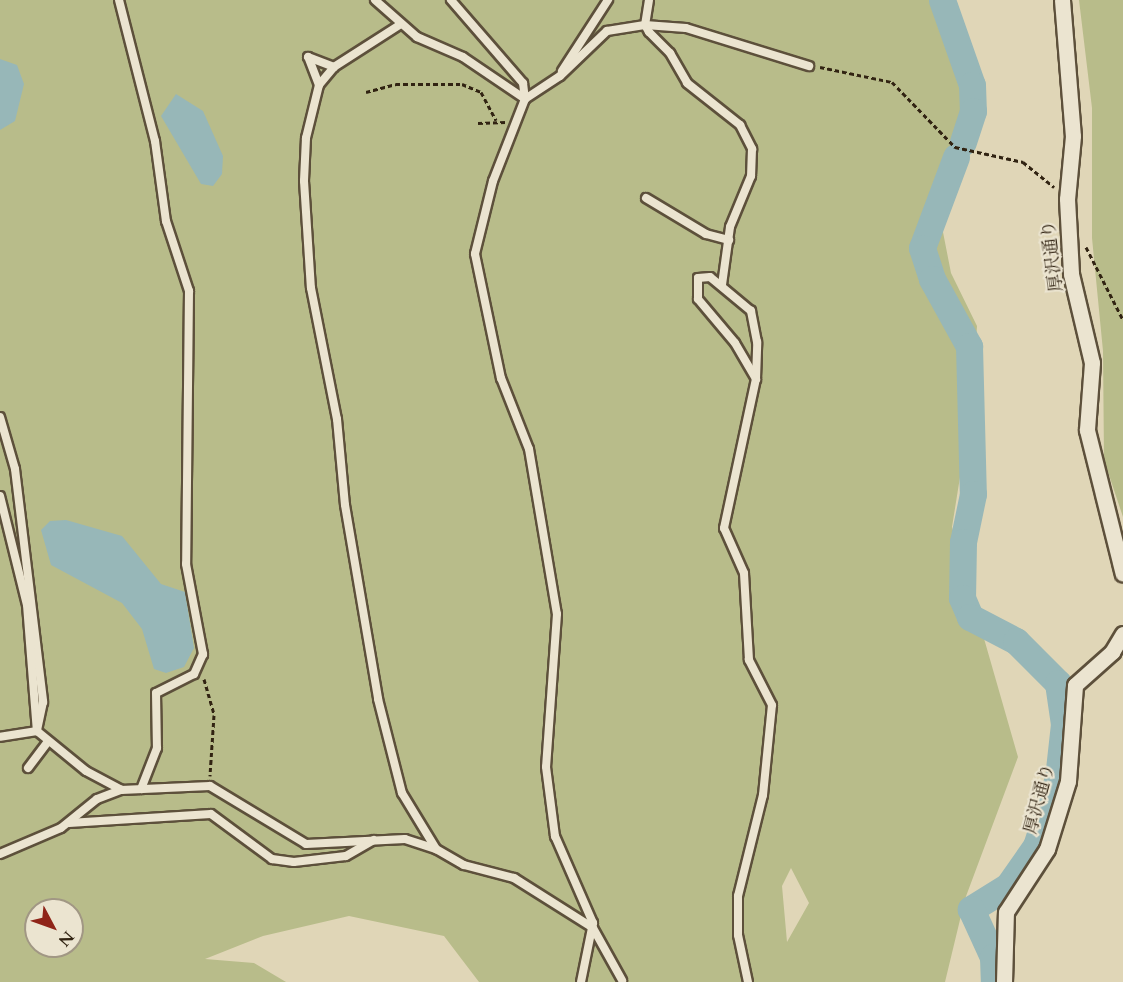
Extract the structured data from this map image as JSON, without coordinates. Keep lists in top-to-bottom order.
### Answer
{
  "streets": {
    "street": ["厚沢通り"]
  },
  "north": "bottom right"
}
